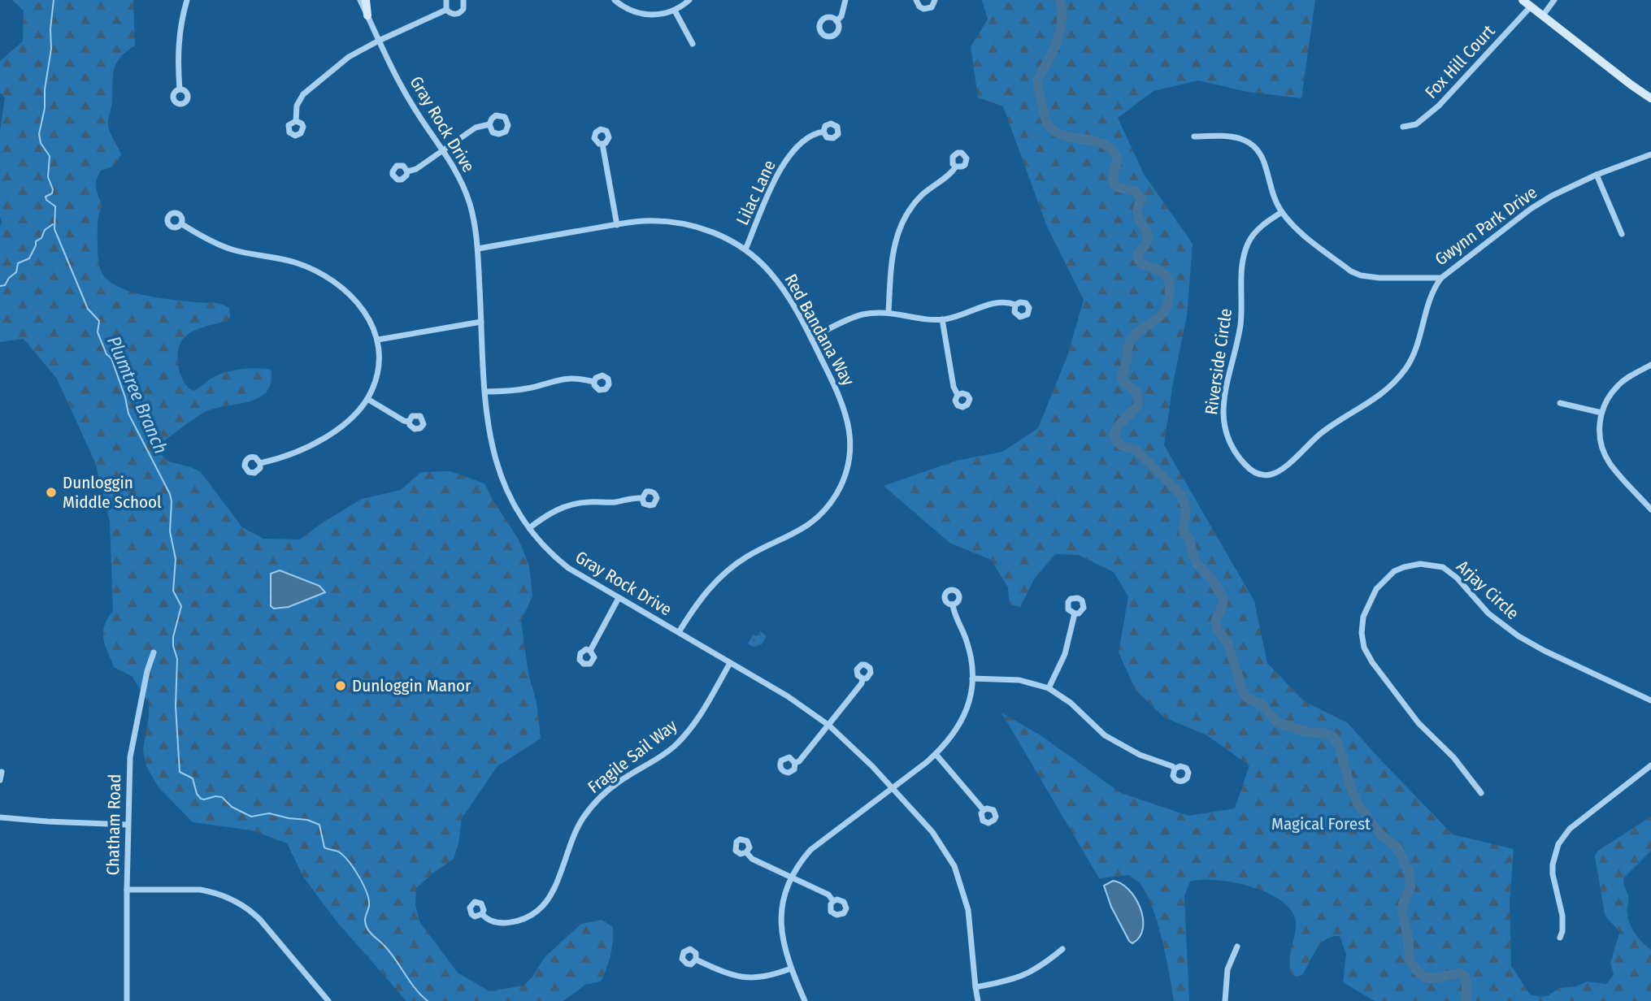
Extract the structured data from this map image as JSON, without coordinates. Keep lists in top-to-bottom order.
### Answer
{
  "streets": {
    "street": [
      "Fox Hill Court",
      "Gray Rock Drive",
      "Lilac Lane",
      "Gwynn Park Drive",
      "Red Bandana Way",
      "Riverside Circle",
      "Arjay Circle",
      "Fragile Sail Way",
      "Chatham Road"
    ]
  },
  "crossings": [
    ["Gray Rock Drive", "Red Bandana Way"],
    ["Gray Rock Drive", "Fragile Sail Way"],
    ["Lilac Lane", "Red Bandana Way"],
    ["Gwynn Park Drive", "Riverside Circle"]
  ],
  "water": ["Plumtree Branch"],
  "parks": ["Magical Forest"],
  "places": ["Dunloggin Middle School", "Dunloggin Manor"]
}
